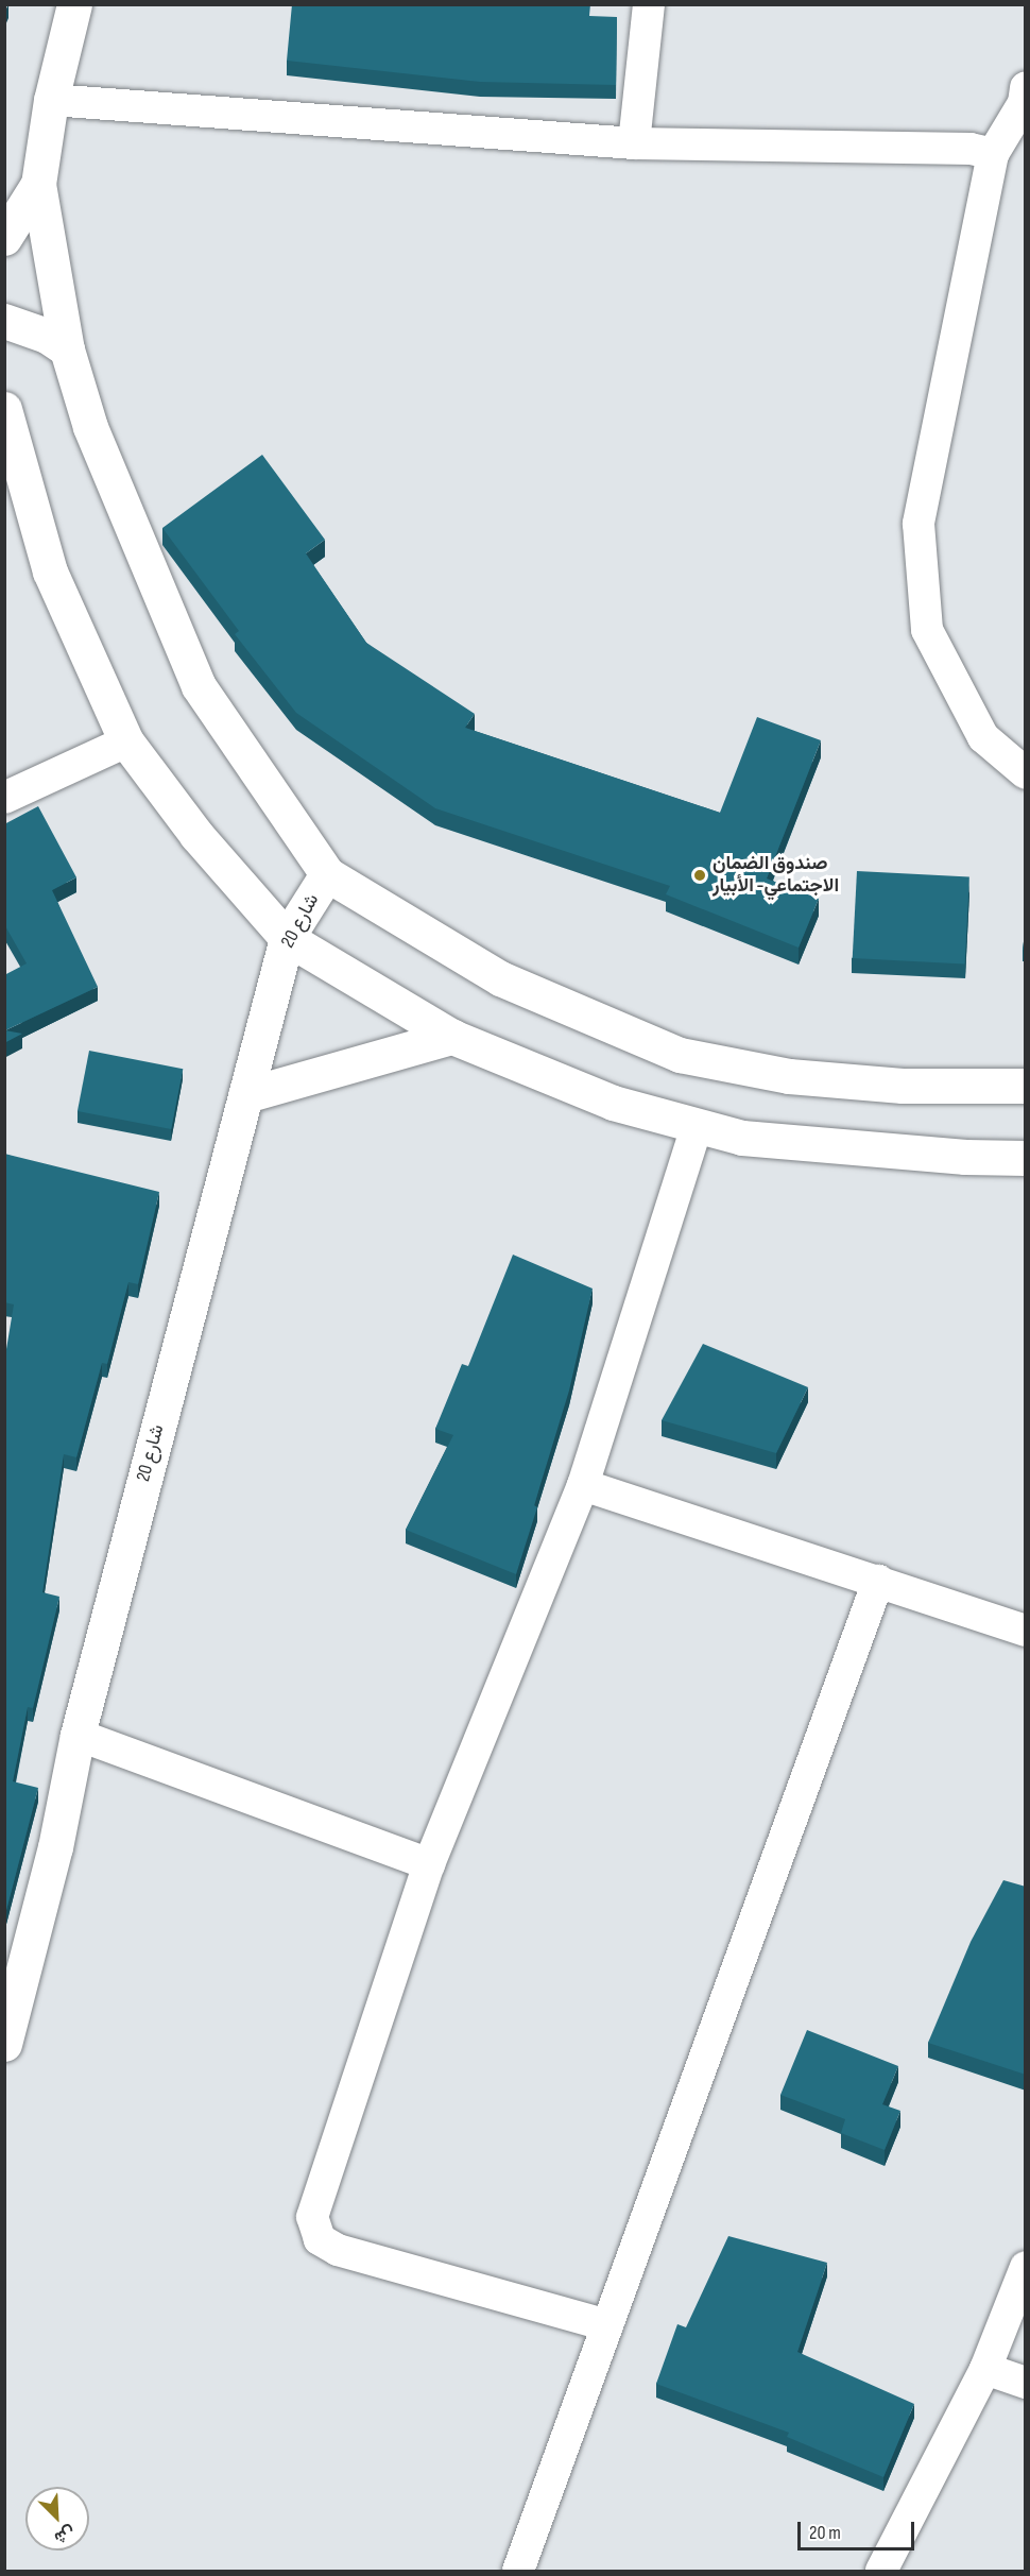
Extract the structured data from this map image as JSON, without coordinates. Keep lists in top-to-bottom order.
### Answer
{
  "streets": {
    "street": ["شارع 20"]
  },
  "places": ["صندوق الضمان الاجتماعي- الأبيار"],
  "scale_bar": "20 m",
  "north": "bottom right"
}
